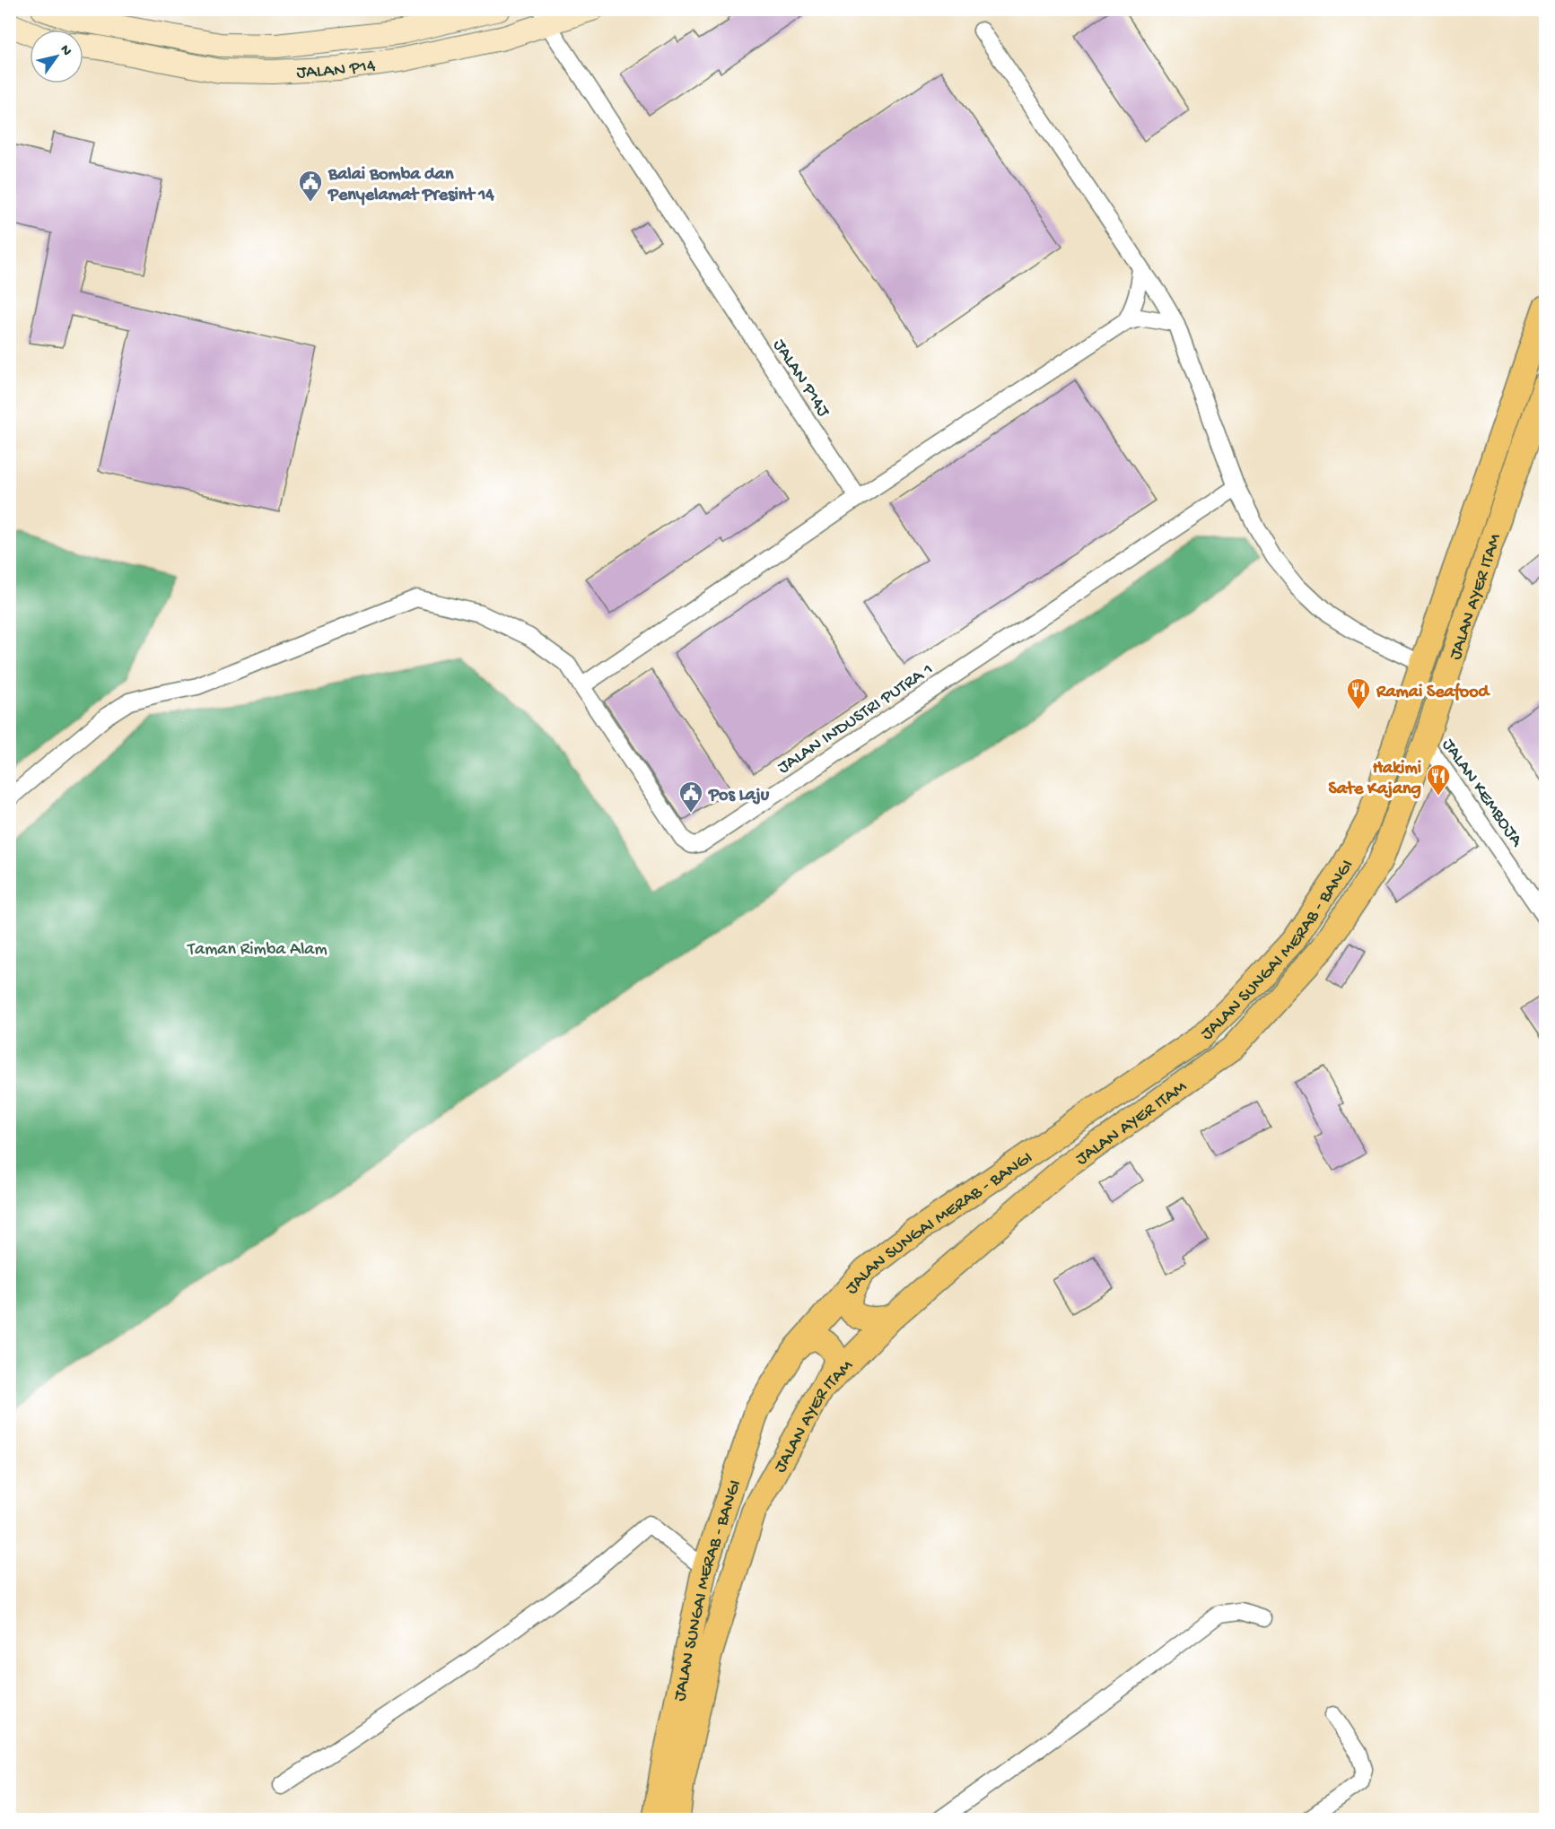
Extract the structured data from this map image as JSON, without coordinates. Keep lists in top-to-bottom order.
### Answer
{
  "streets": {
    "main road": ["JALAN P14", "JALAN AYER ITAM", "JALAN SUNGAI MERAB - BANGI"],
    "street": ["JALAN P14J", "JALAN INDUSTRI PUTRA 1", "JALAN KEMBOJA"]
  },
  "crossings": [
    ["JALAN P14", "JALAN P14J"],
    ["JALAN AYER ITAM", "JALAN KEMBOJA"],
    ["JALAN AYER ITAM", "JALAN SUNGAI MERAB - BANGI"]
  ],
  "parks": ["Taman Rimba Alam"],
  "places": {
    "public building": ["Balai Bomba dan Penyelamat Presint 14", "Pos Laju"],
    "restaurant": ["Ramai Seafood", "Hakimi Sate Kajang"]
  },
  "north": "top right"
}
